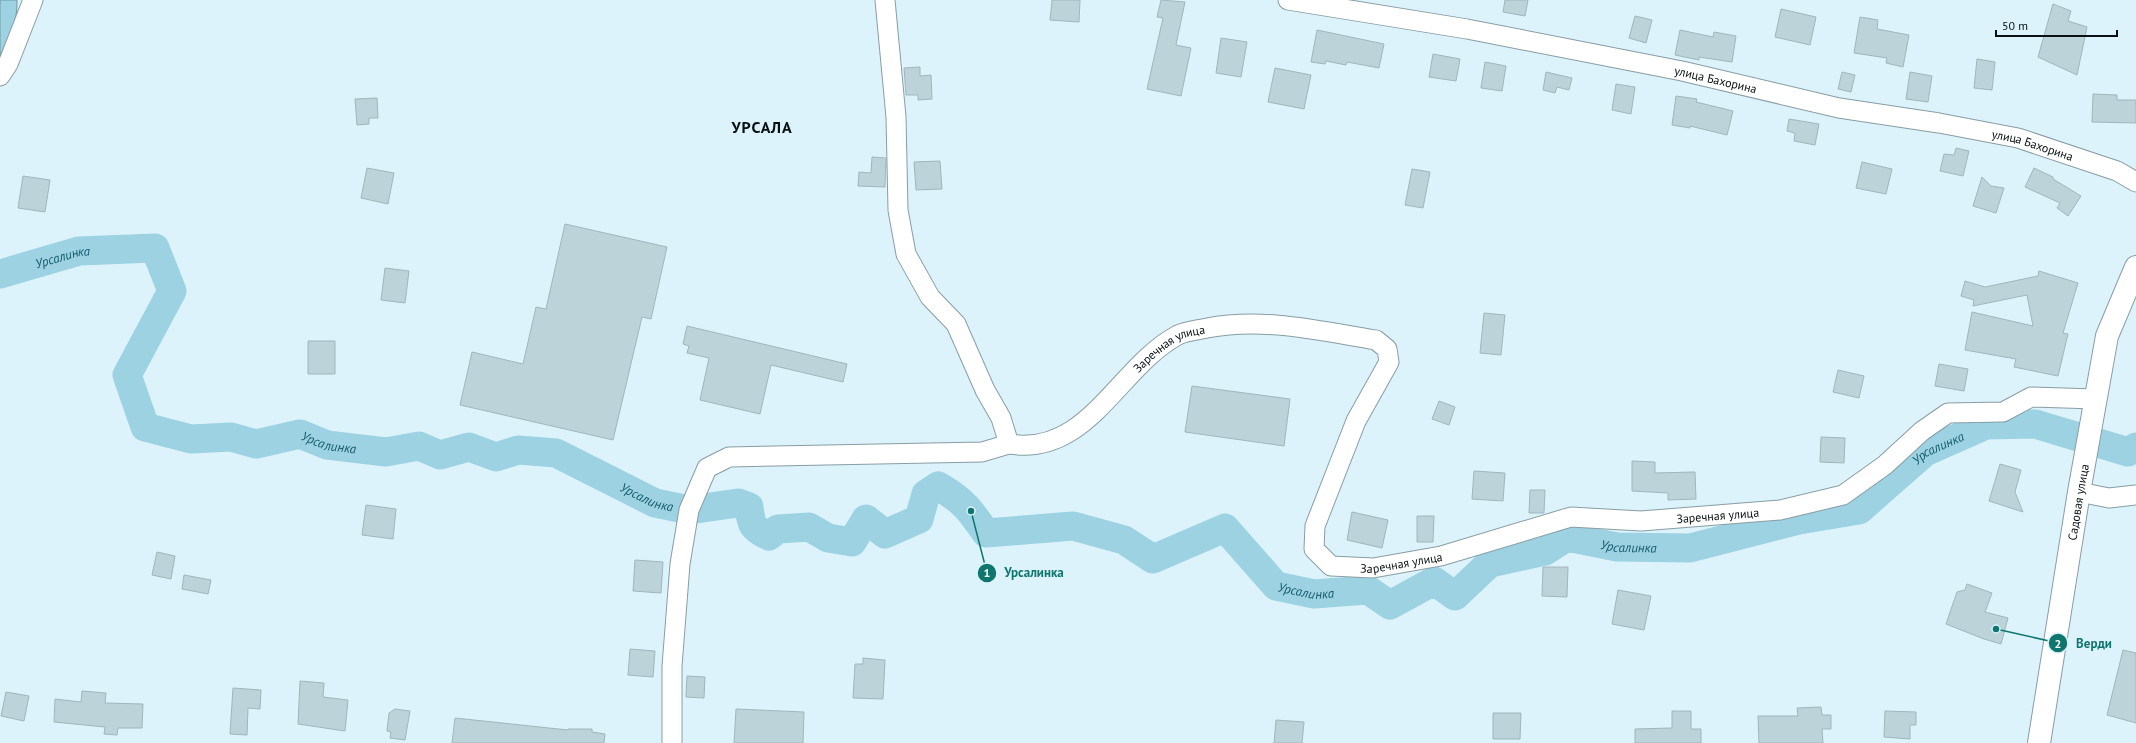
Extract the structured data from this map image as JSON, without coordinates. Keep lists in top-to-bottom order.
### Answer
{
  "streets": {
    "street": ["улица Бахорина", "Заречная улица", "Садовая улица"]
  },
  "crossings": [
    ["Заречная улица", "Садовая улица"]
  ],
  "districts": ["УРСАЛА"],
  "water": ["Урсалинка"],
  "places": ["Урсалинка", "Верди"],
  "scale_bar": "50 m"
}
